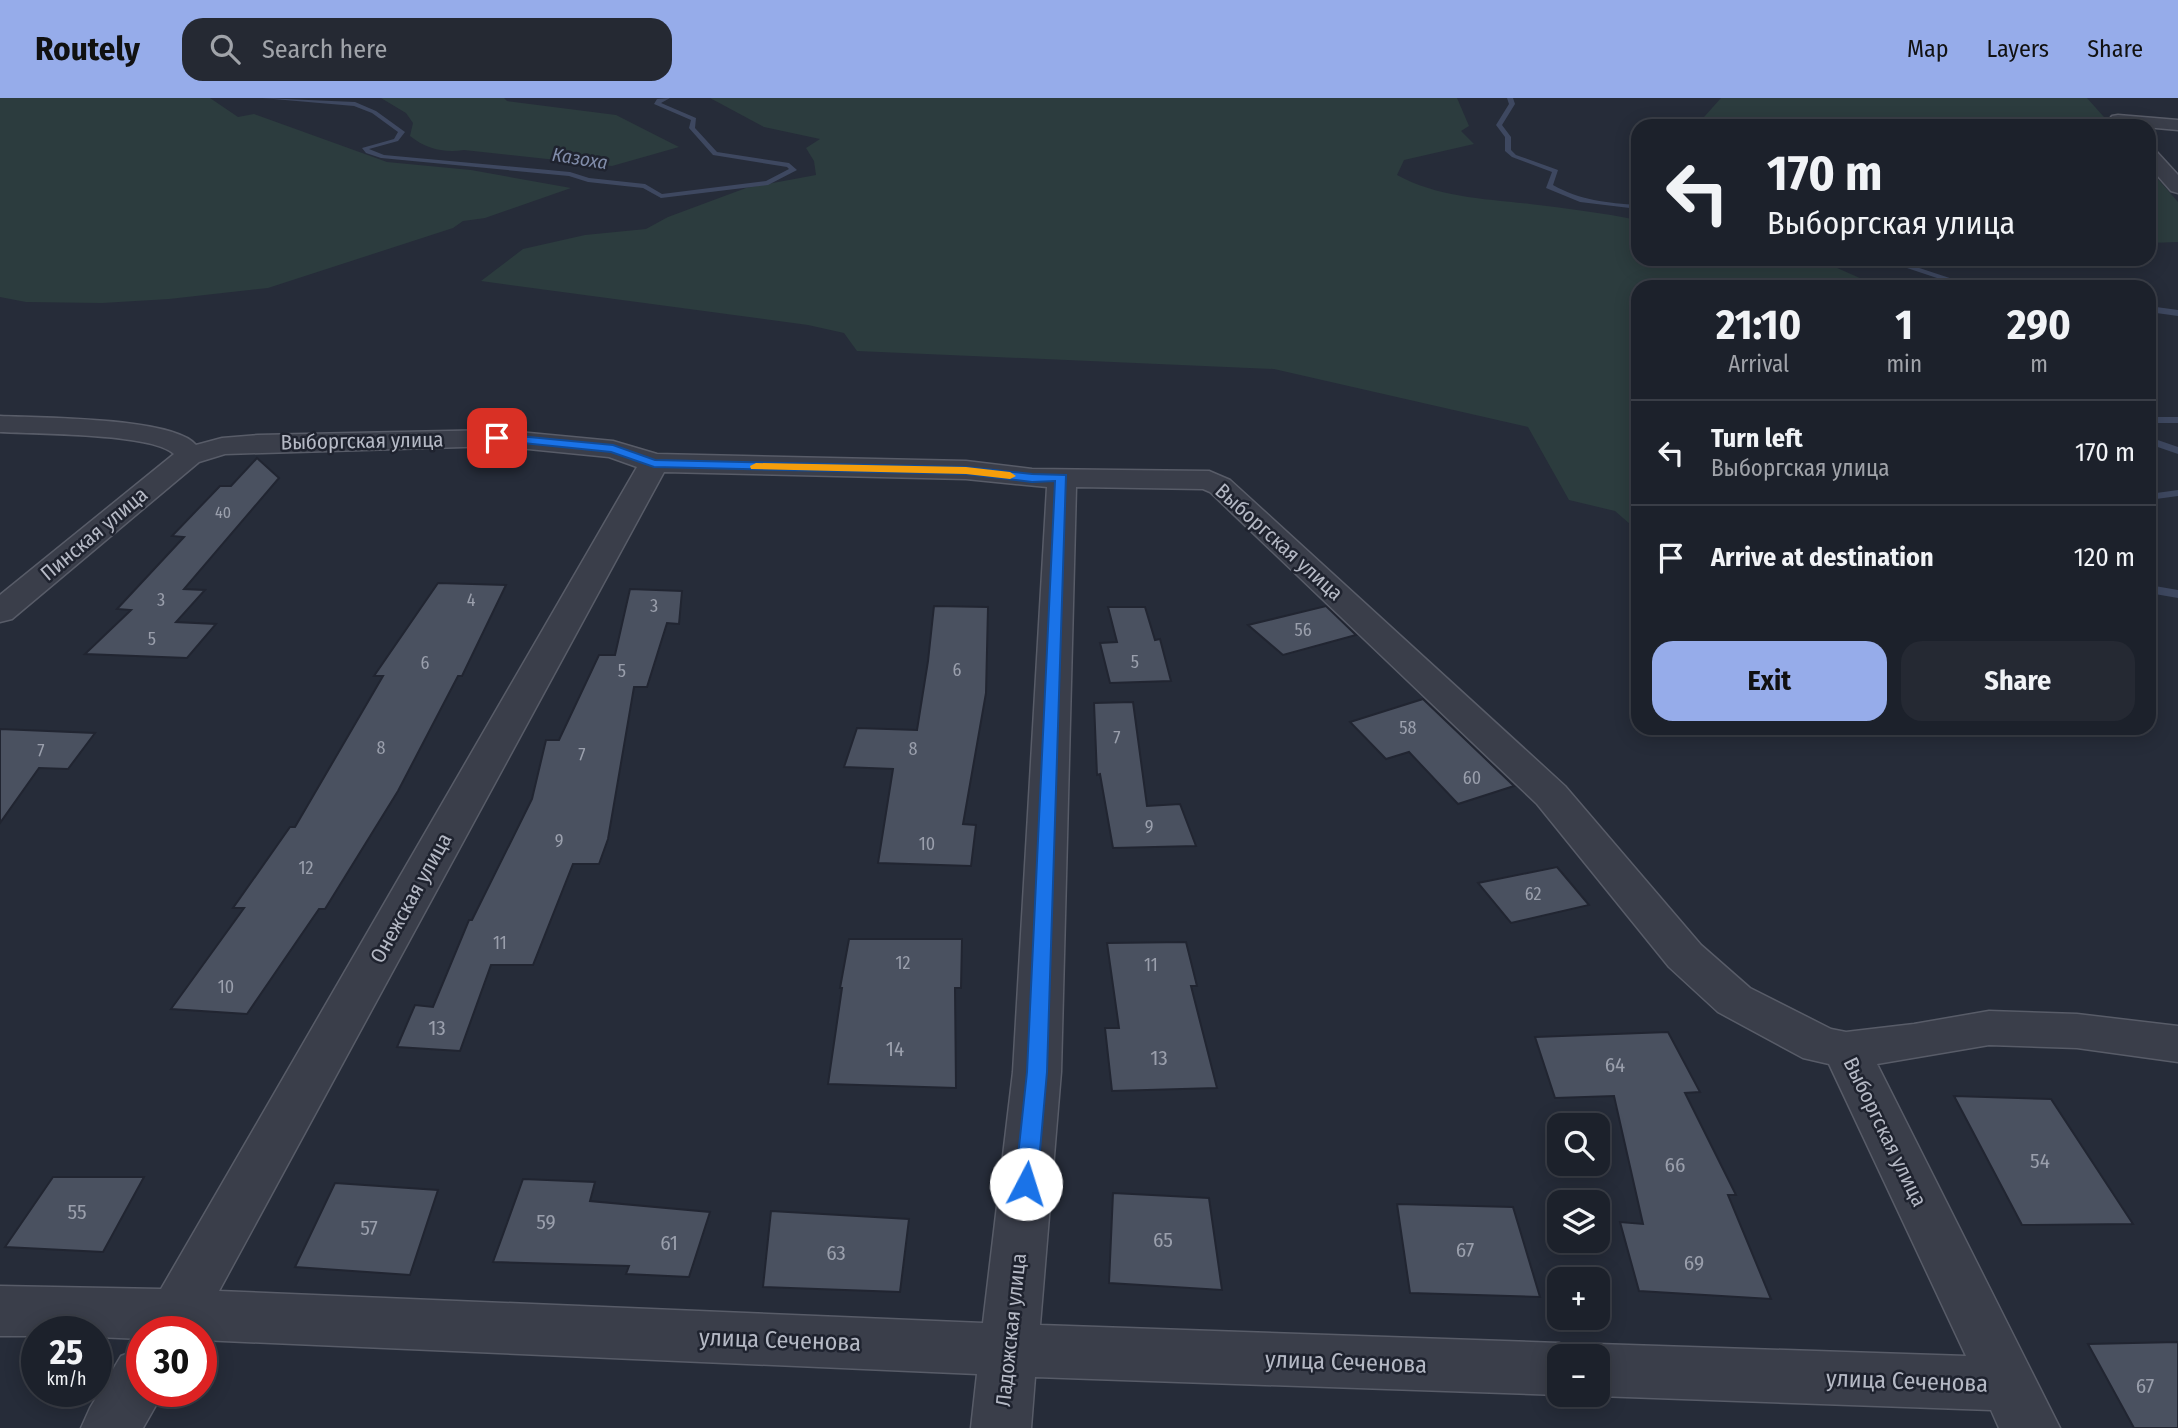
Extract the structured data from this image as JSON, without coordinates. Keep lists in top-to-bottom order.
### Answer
{
  "streets": {
    "street": [
      "Выборгская улица",
      "Пинская улица",
      "Онежская улица",
      "Ладожская улица",
      "улица Сеченова"
    ]
  },
  "crossings": [
    ["Выборгская улица", "Пинская улица"],
    ["Выборгская улица", "Онежская улица"],
    ["Выборгская улица", "Ладожская улица"],
    ["Выборгская улица", "улица Сеченова"],
    ["Ладожская улица", "улица Сеченова"]
  ],
  "water": ["Казоха"],
  "house_numbers": [
    "40",
    "3",
    "4",
    "3",
    "56",
    "5",
    "5",
    "6",
    "6",
    "5",
    "58",
    "7",
    "8",
    "8",
    "7",
    "7",
    "60",
    "9",
    "9",
    "10",
    "12",
    "62",
    "11",
    "12",
    "11",
    "10",
    "13",
    "14",
    "13",
    "64",
    "54",
    "66",
    "55",
    "59",
    "57",
    "65",
    "61",
    "67",
    "63",
    "69",
    "67"
  ],
  "page": {
    "header": "Routely",
    "search": "Search here",
    "nav": ["Map", "Layers", "Share"],
    "turn": ["170 m", "Выборгская улица"],
    "eta": [
      "21:10",
      "Arrival",
      "1",
      "min",
      "290",
      "m"
    ],
    "list": [
      {
        "name": "Turn left",
        "note": "Выборгская улица",
        "value": "170 m"
      },
      {
        "name": "Arrive at destination",
        "value": "120 m"
      }
    ],
    "buttons": ["Exit", "Share"],
    "map_buttons": ["+", "−"],
    "speed": "25 km/h",
    "limit": "30"
  }
}
